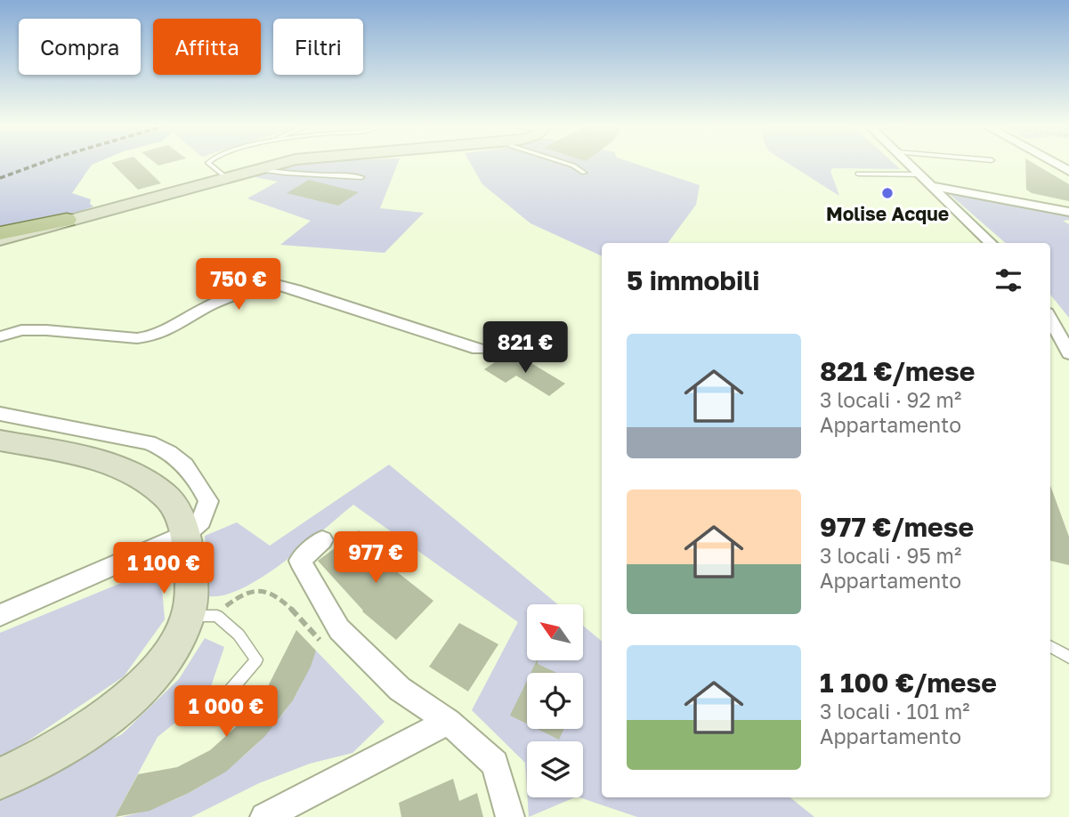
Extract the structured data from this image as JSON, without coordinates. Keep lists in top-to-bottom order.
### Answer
{
  "places": ["Molise Acque"],
  "north": "top left",
  "page": {
    "chip": ["Compra", "Affitta", "Filtri"],
    "heading": "5 immobili",
    "price": [
      "750 €",
      "821 €",
      "977 €",
      "1 100 €",
      "1 000 €"
    ],
    "list": [
      {
        "name": "821 €/mese",
        "note": "3 locali · 92 m² · Appartamento"
      },
      {
        "name": "977 €/mese",
        "note": "3 locali · 95 m² · Appartamento"
      },
      {
        "name": "1 100 €/mese",
        "note": "3 locali · 101 m² · Appartamento"
      }
    ]
  }
}
